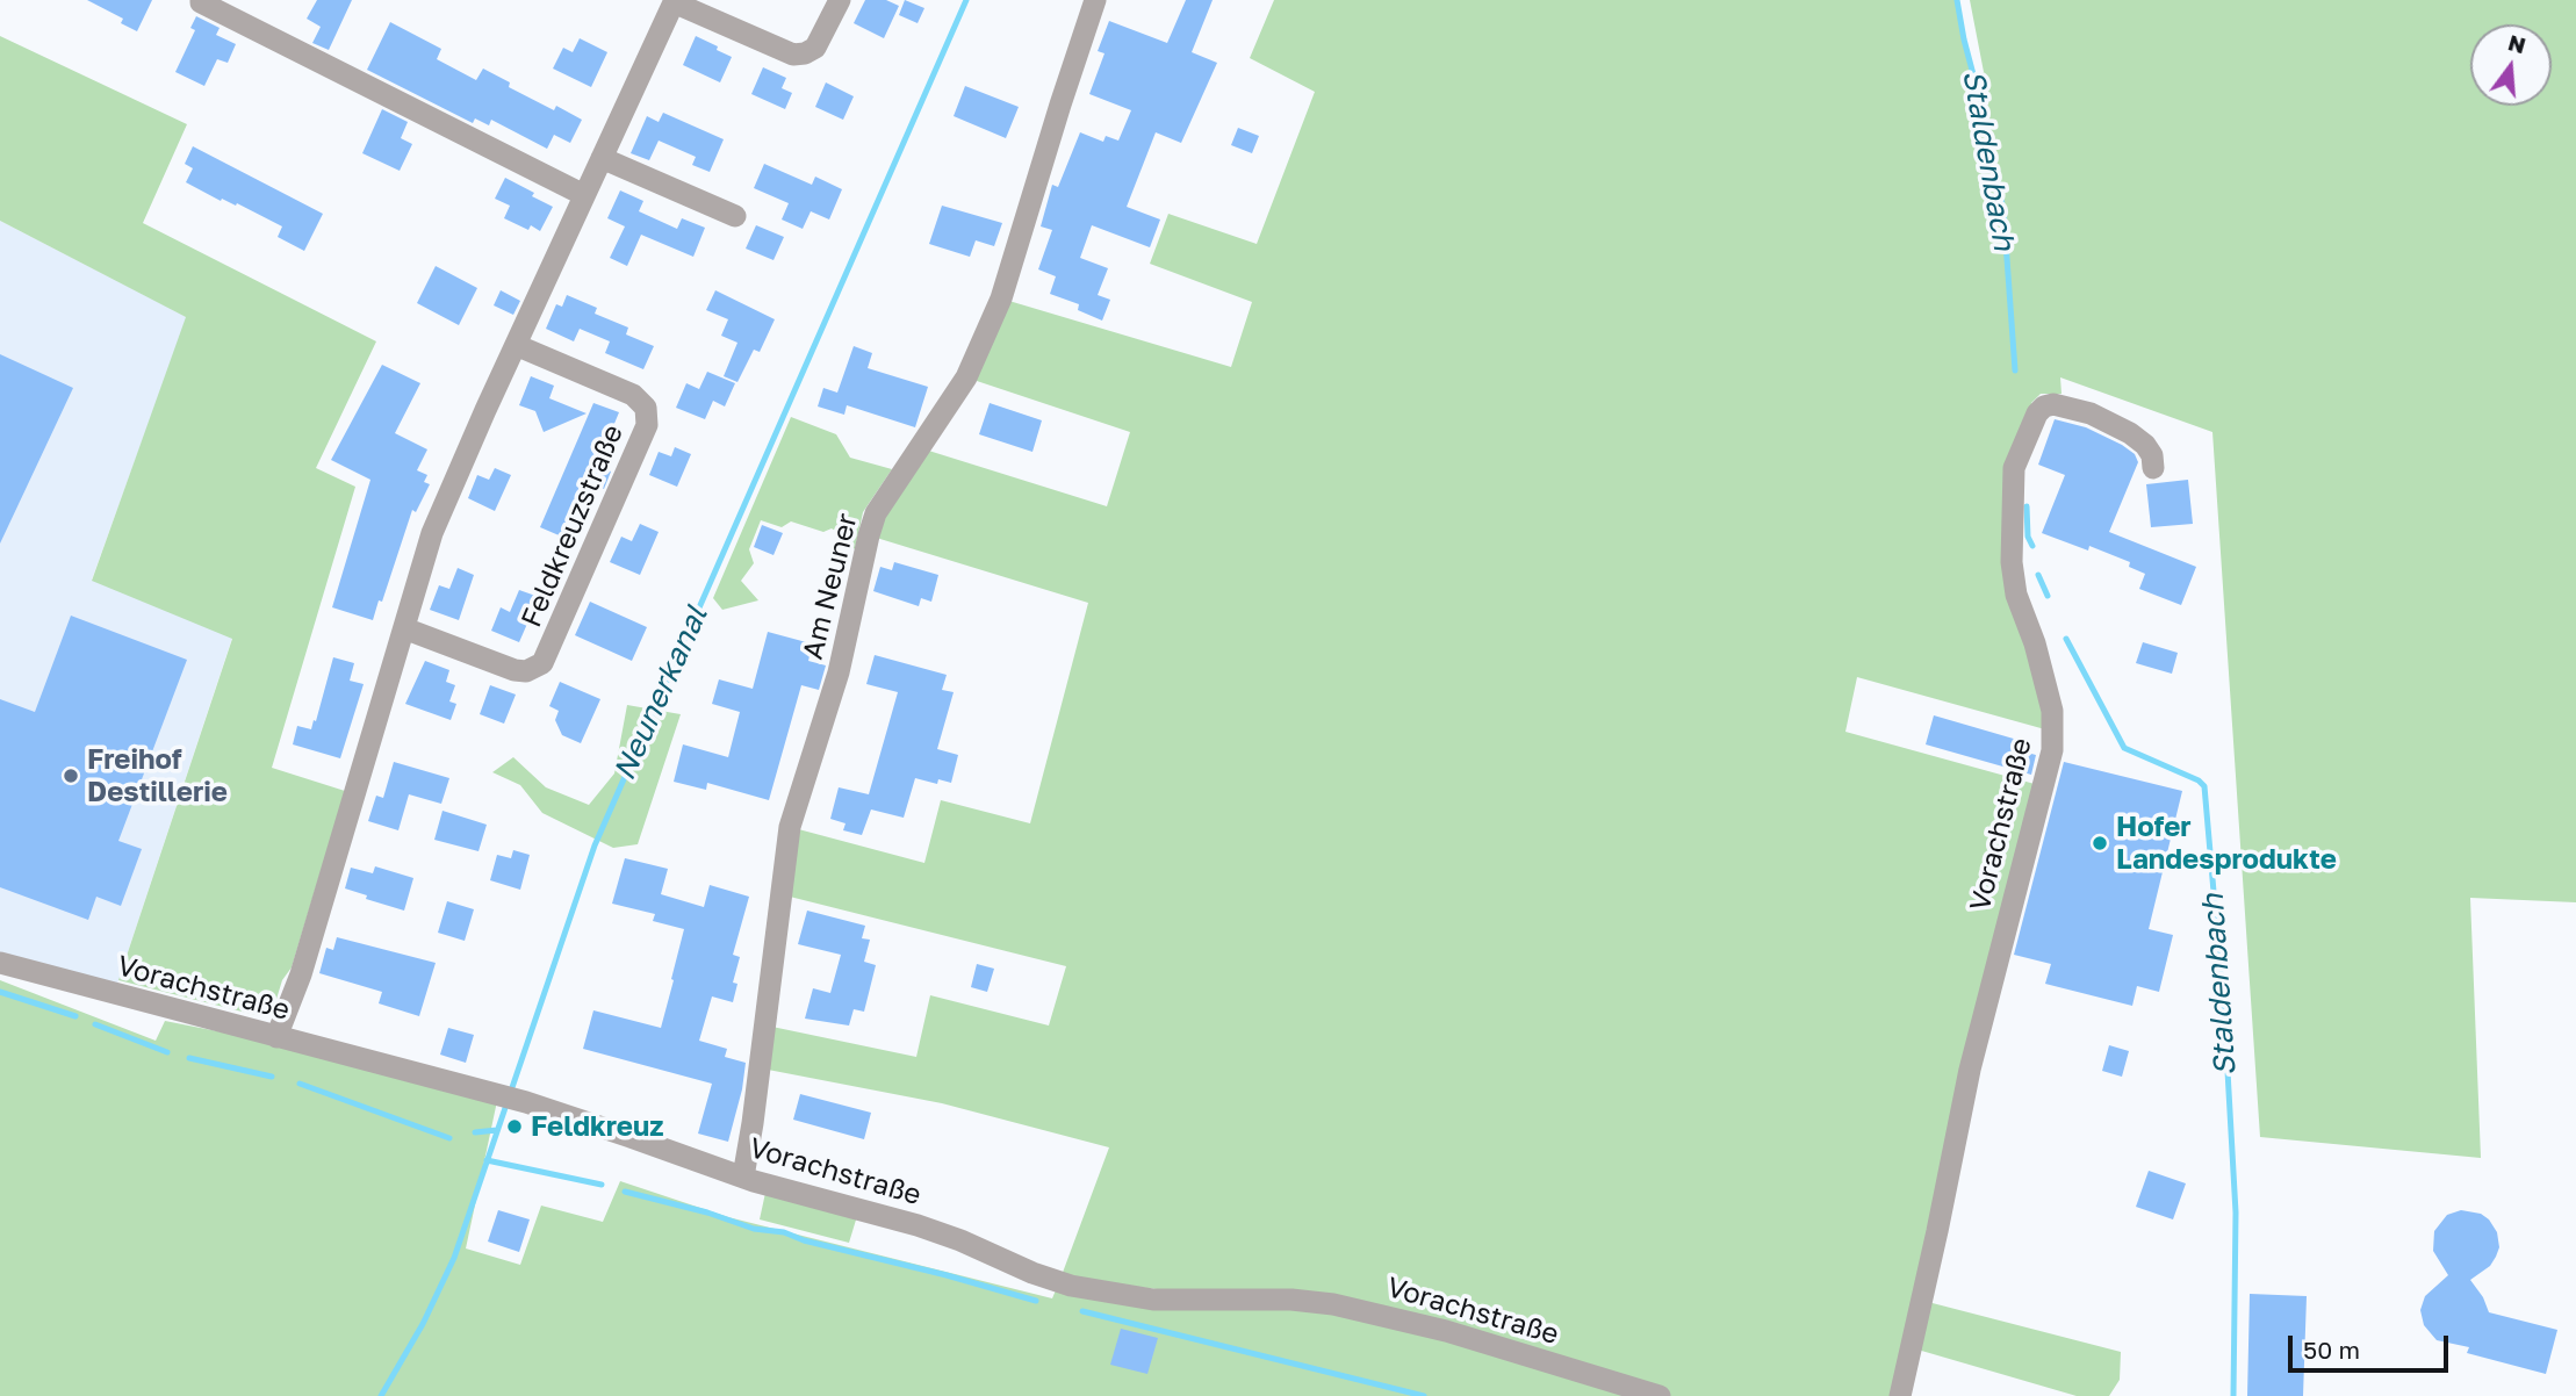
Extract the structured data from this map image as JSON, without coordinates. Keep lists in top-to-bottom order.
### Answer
{
  "streets": {
    "street": ["Feldkreuzstraße", "Am Neuner", "Vorachstraße"]
  },
  "crossings": [
    ["Am Neuner", "Vorachstraße"]
  ],
  "water": ["Staldenbach", "Neunerkanal"],
  "places": ["Freihof Destillerie", "Hofer Landesprodukte", "Feldkreuz"],
  "scale_bar": "50 m",
  "north": "top"
}
